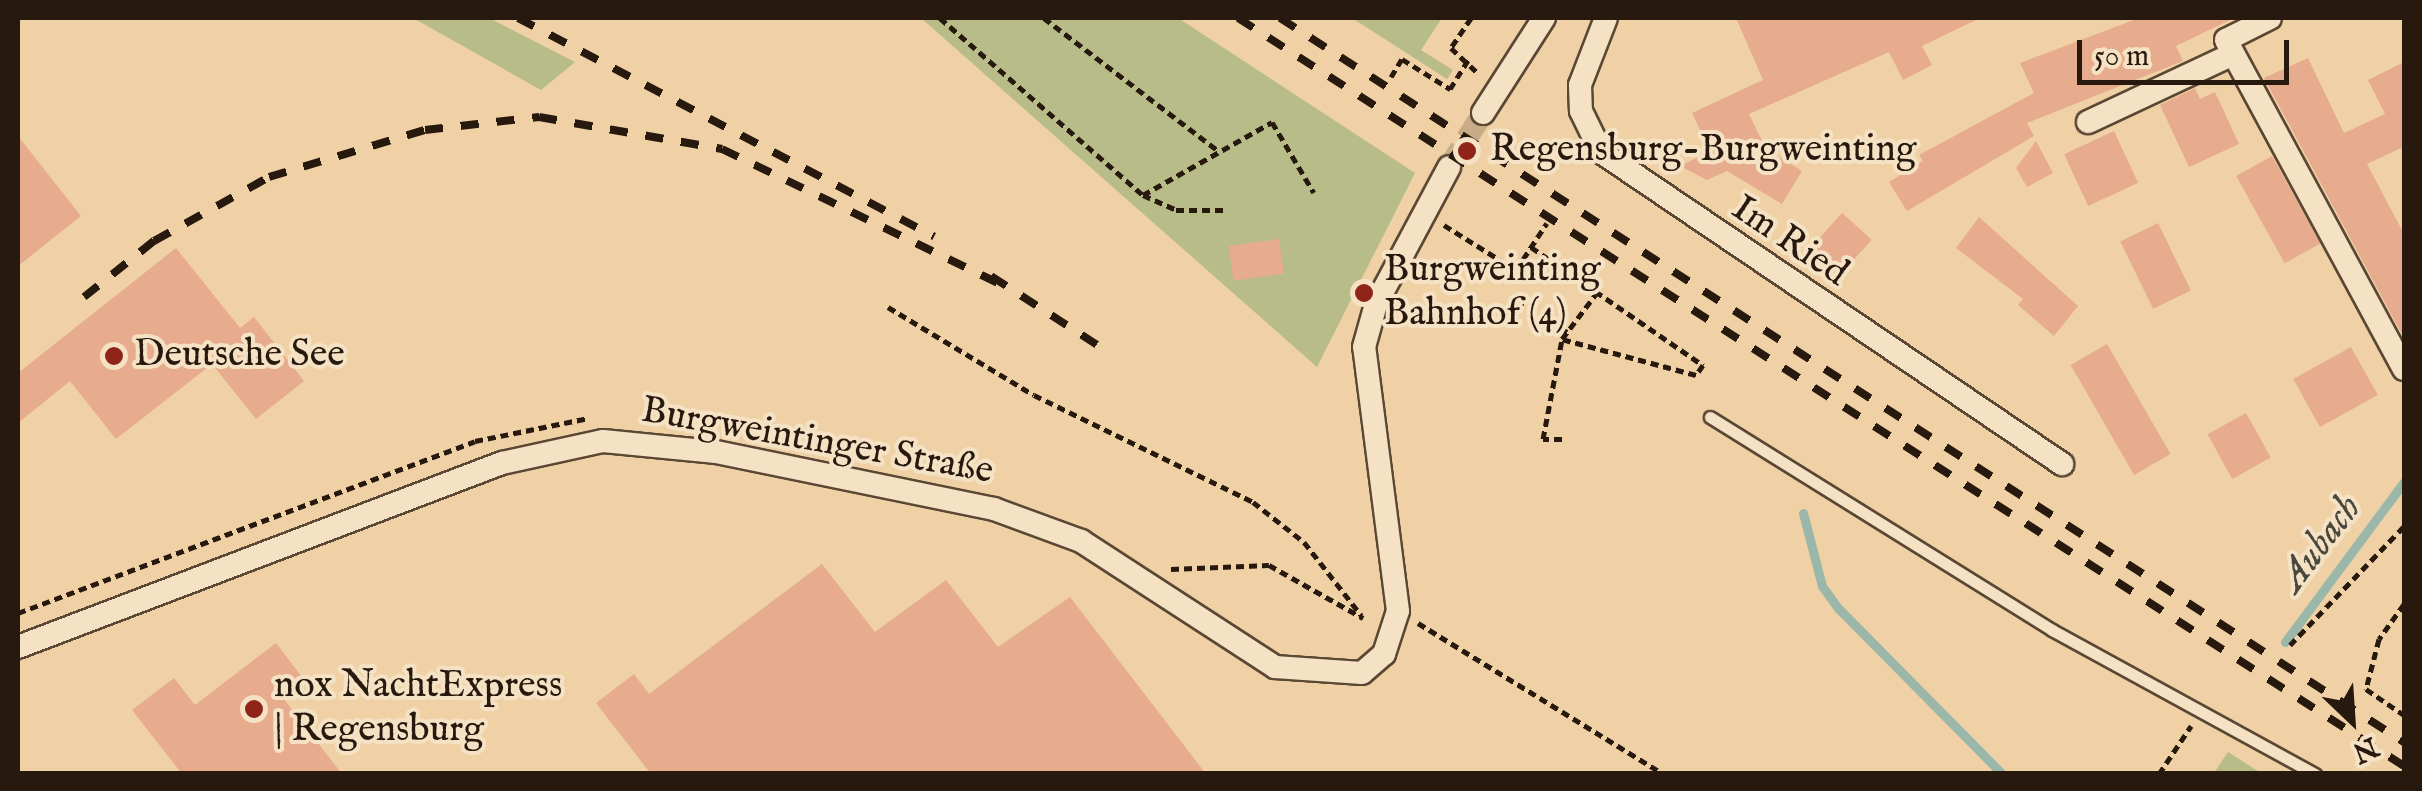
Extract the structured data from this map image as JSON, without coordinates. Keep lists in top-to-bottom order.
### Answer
{
  "streets": {
    "street": ["Im Ried", "Burgweintinger Straße"]
  },
  "water": ["Aubach"],
  "places": [
    "Regensburg-Burgweinting",
    "Burgweinting Bahnhof (4)",
    "Deutsche See",
    "nox NachtExpress | Regensburg"
  ],
  "scale_bar": "50 m",
  "north": "bottom right"
}
